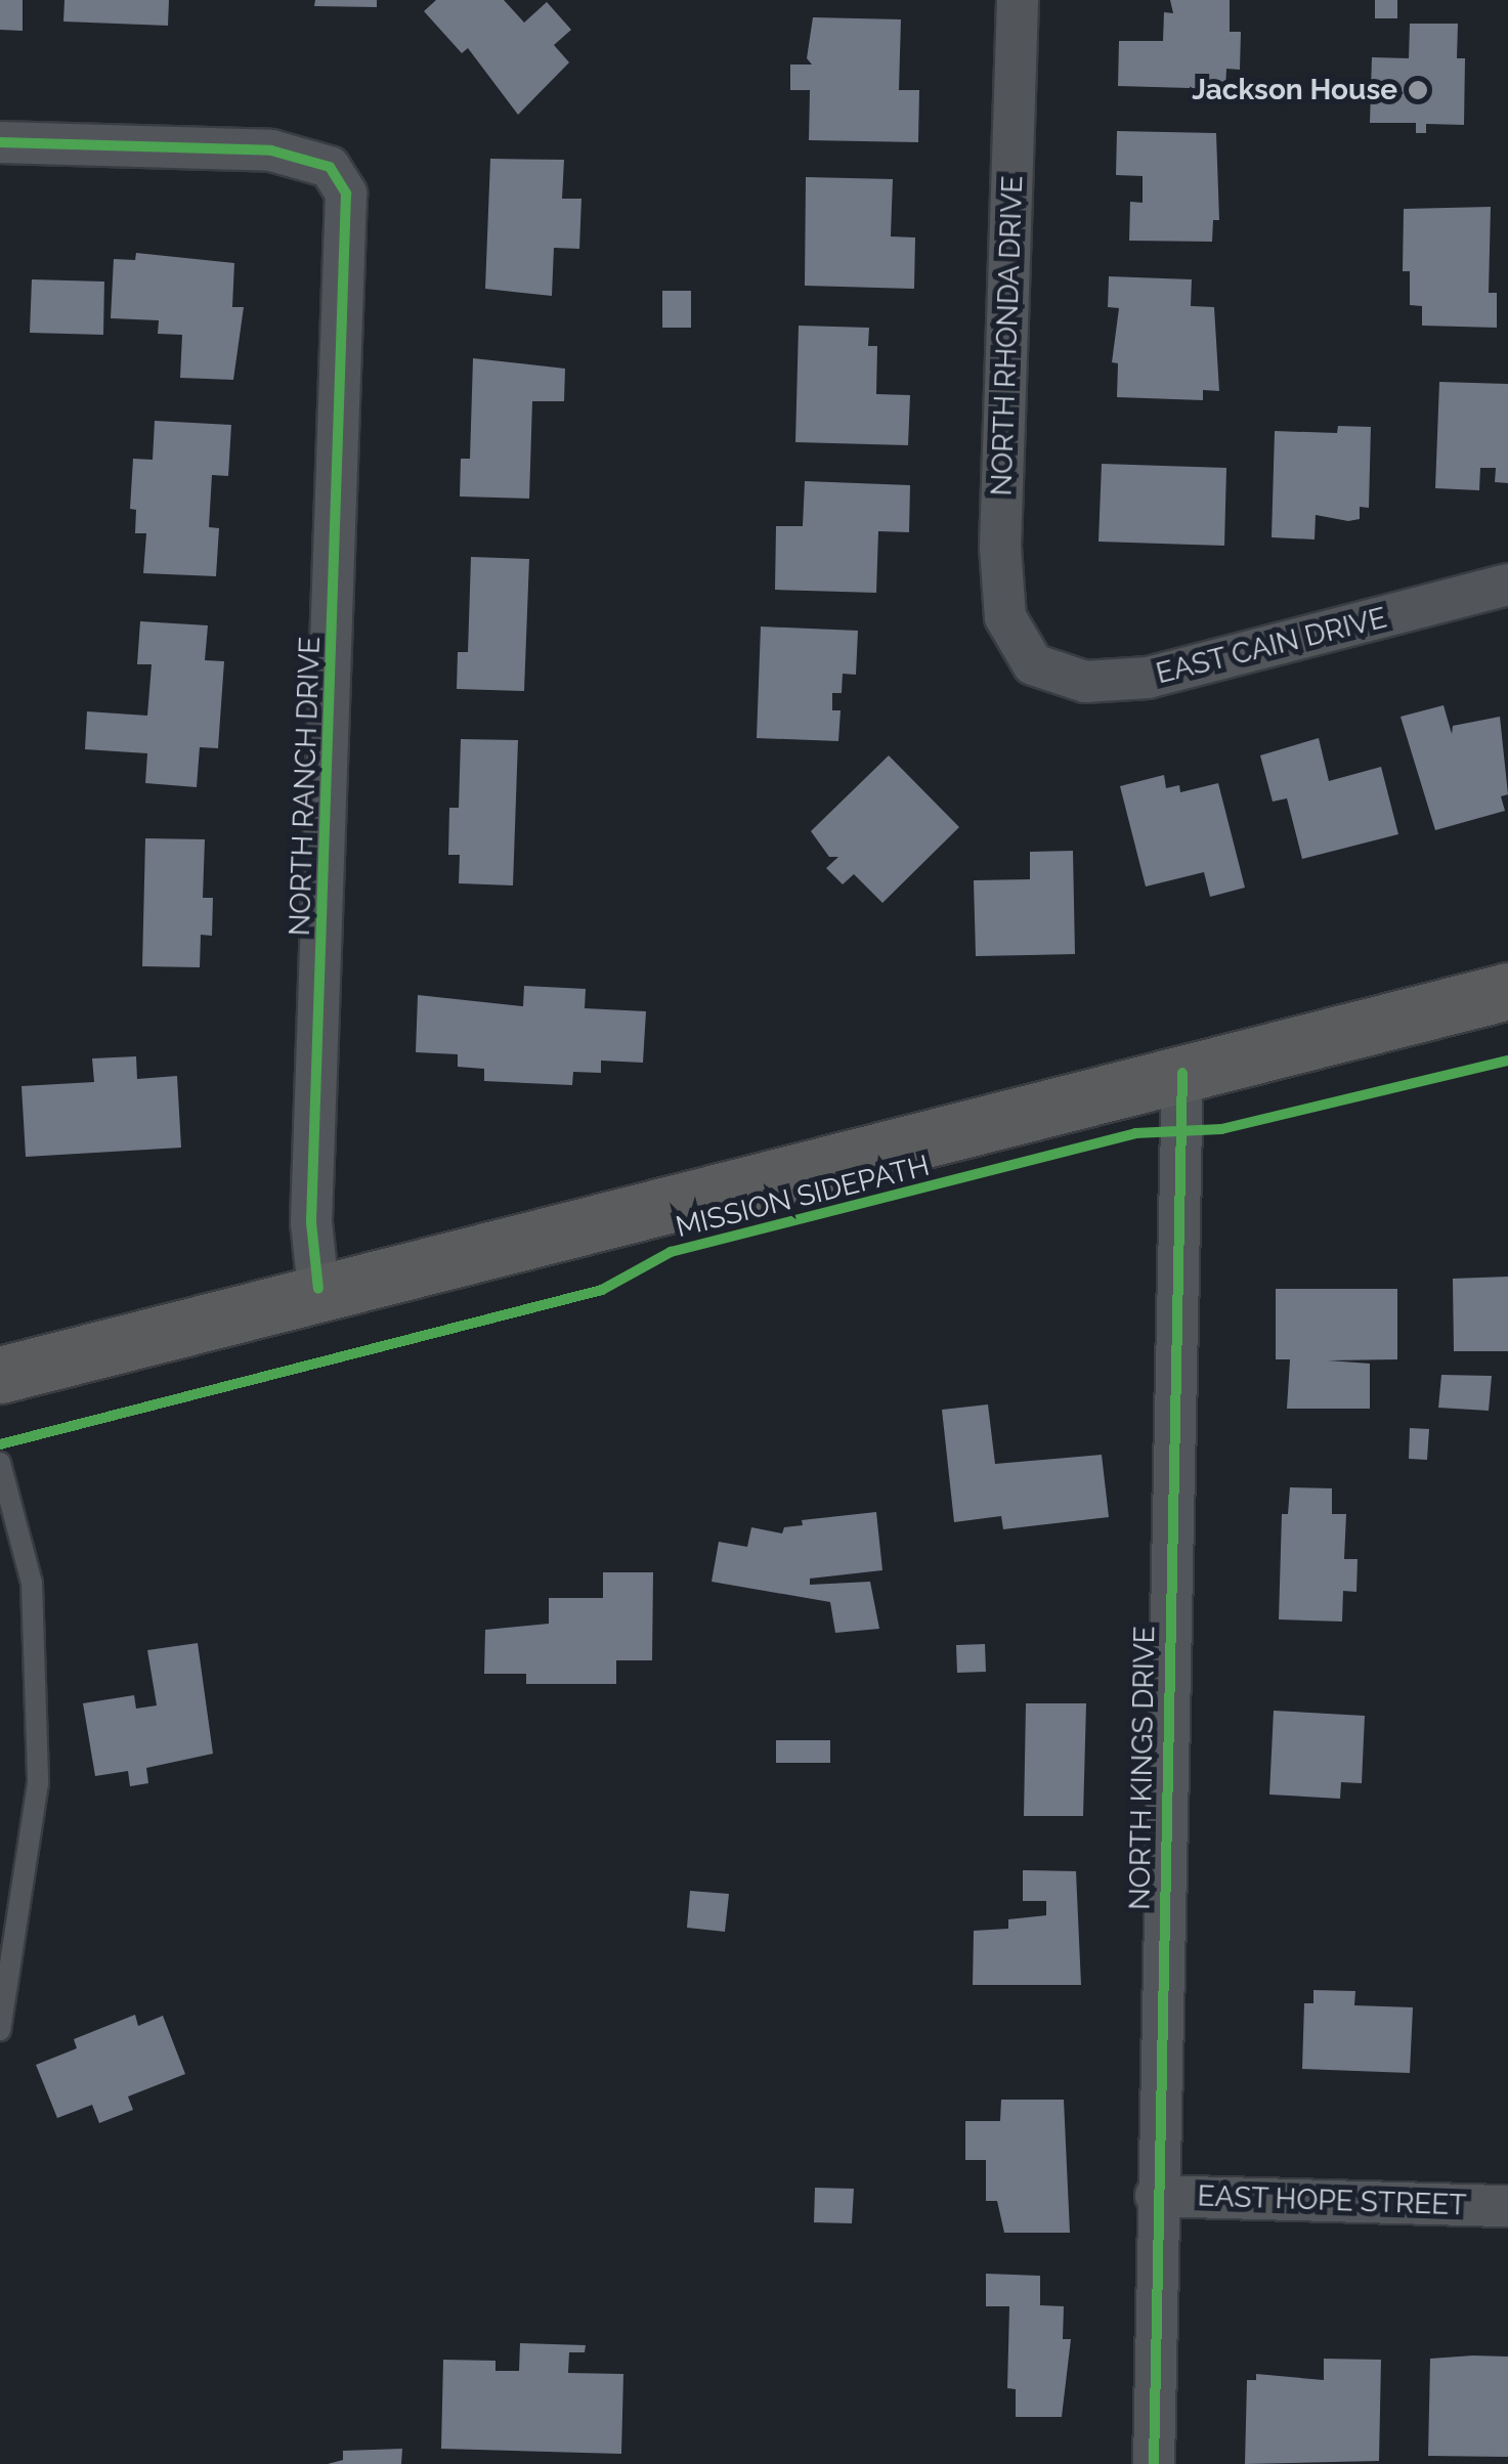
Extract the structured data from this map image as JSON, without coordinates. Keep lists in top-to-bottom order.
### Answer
{
  "streets": {
    "street": [
      "NORTH RHONDA DRIVE",
      "EAST CAIN DRIVE",
      "NORTH RANCH DRIVE",
      "NORTH KINGS DRIVE",
      "EAST HOPE STREET"
    ],
    "cycle path": ["MISSION SIDEPATH"]
  },
  "crossings": [
    ["NORTH RHONDA DRIVE", "EAST CAIN DRIVE"],
    ["NORTH KINGS DRIVE", "EAST HOPE STREET"]
  ],
  "places": ["Jackson House"]
}
